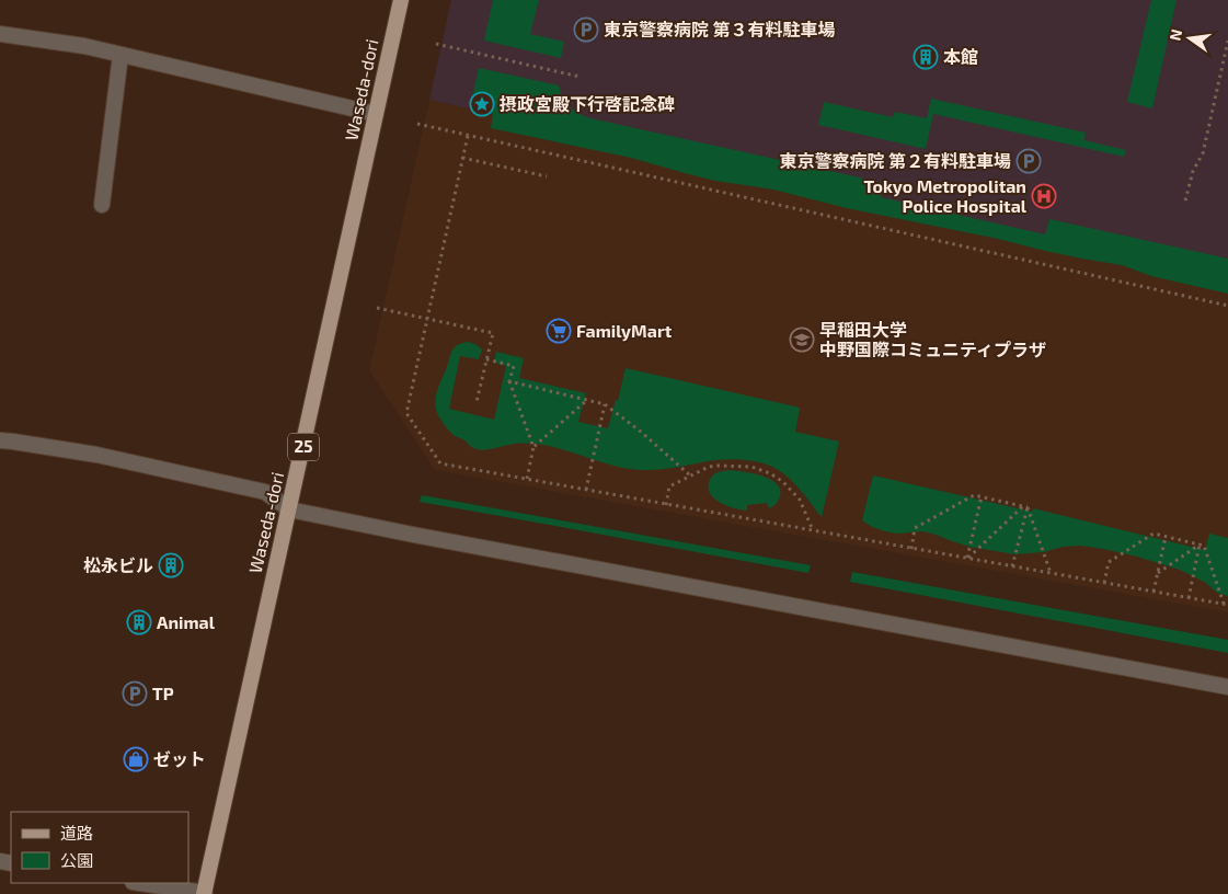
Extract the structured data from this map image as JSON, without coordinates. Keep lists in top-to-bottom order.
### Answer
{
  "streets": {
    "main road": ["Waseda-dori", "25"]
  },
  "places": {
    "parking": ["東京警察病院 第３有料駐車場", "東京警察病院 第２有料駐車場", "TP"],
    "building": ["本館", "松永ビル", "Animal"],
    "place": ["摂政宮殿下行啓記念碑"],
    "hospital": ["Tokyo Metropolitan Police Hospital"],
    "supermarket": ["FamilyMart"],
    "school or university": ["早稲田大学 中野国際コミュニティプラザ"],
    "shop": ["ゼット"]
  },
  "legend": ["道路", "公園"],
  "north": "left"
}
